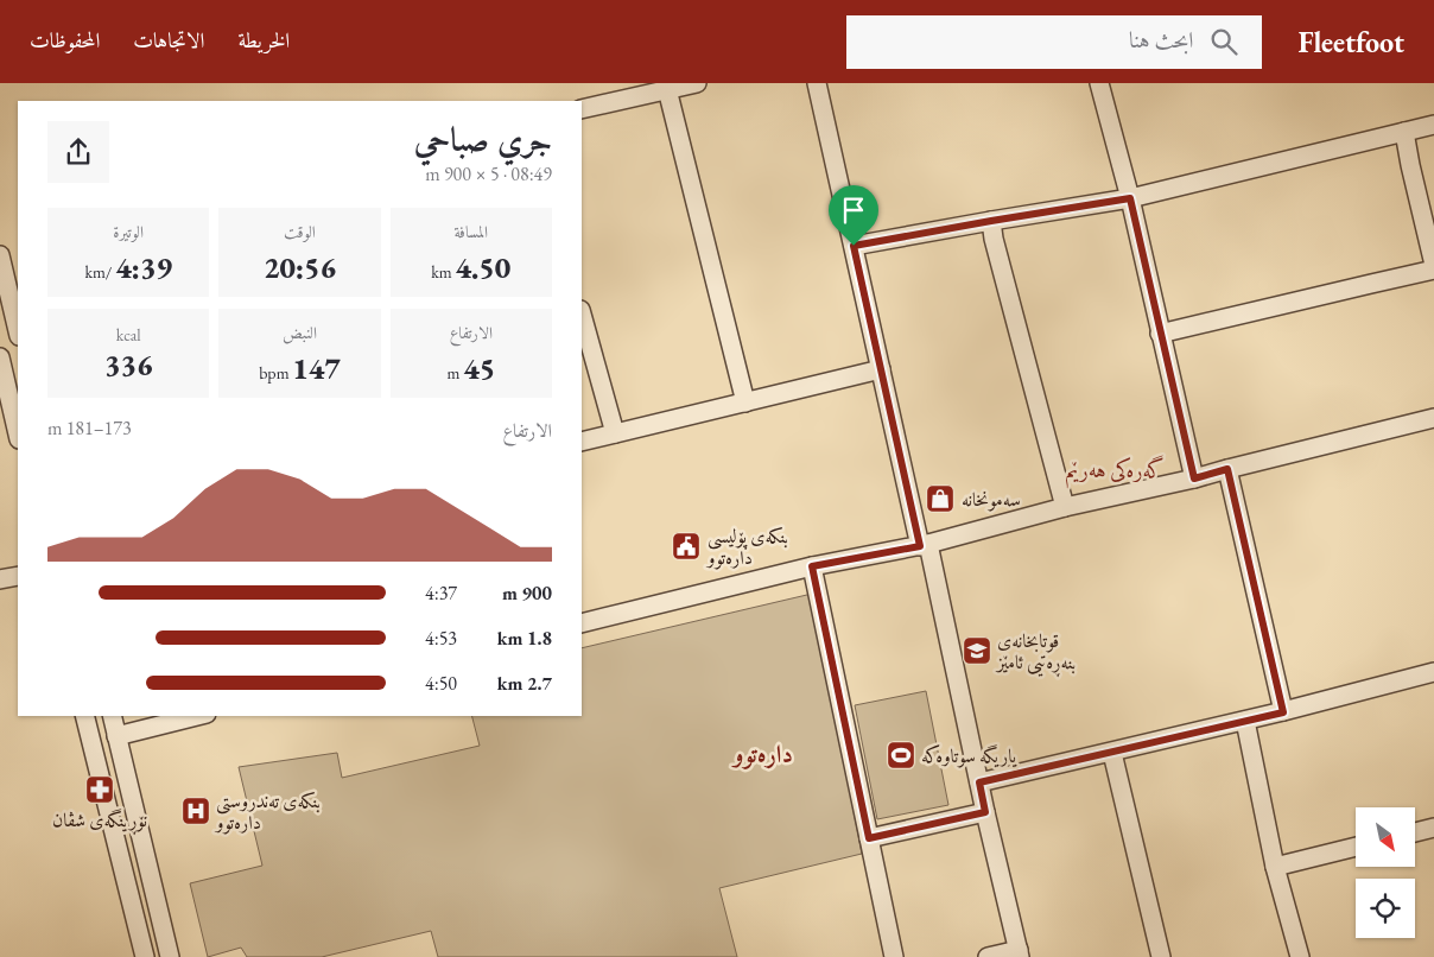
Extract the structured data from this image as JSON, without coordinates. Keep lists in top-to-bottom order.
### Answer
{
  "districts": ["گەرەکی هەرێم", "دارەتوو"],
  "places": {
    "shop": ["سەمونخانە"],
    "public building": ["بنکەی پۆلیسی دارەتوو"],
    "school or university": ["قوتابخانەی بنەڕەتیی ئامێز"],
    "sports": ["یاریگە سوتاوەکە"],
    "pharmacy": ["نۆڕینگەی شڤان"],
    "hospital": ["بنکەی تەندروستی دارەتوو"]
  },
  "north": "bottom right",
  "page": {
    "header": "Fleetfoot",
    "search": "ابحث هنا",
    "nav": ["الخريطة", "الاتجاهات", "المحفوظات"],
    "heading": ["جري صباحي", "08:49 · 5 × 900 m"],
    "stats": [
      ["المسافة", "4.50 km"],
      ["الوقت", "20:56"],
      ["الوتيرة", "4:39 /km"],
      ["الارتفاع", "45 m"],
      ["النبض", "147 bpm"],
      ["kcal", "336"]
    ],
    "chart": ["الارتفاع", "173–181 m"],
    "list": [
      {
        "name": "900 m",
        "note": "4:37"
      },
      {
        "name": "1.8 km",
        "note": "4:53"
      },
      {
        "name": "2.7 km",
        "note": "4:50"
      }
    ]
  }
}
